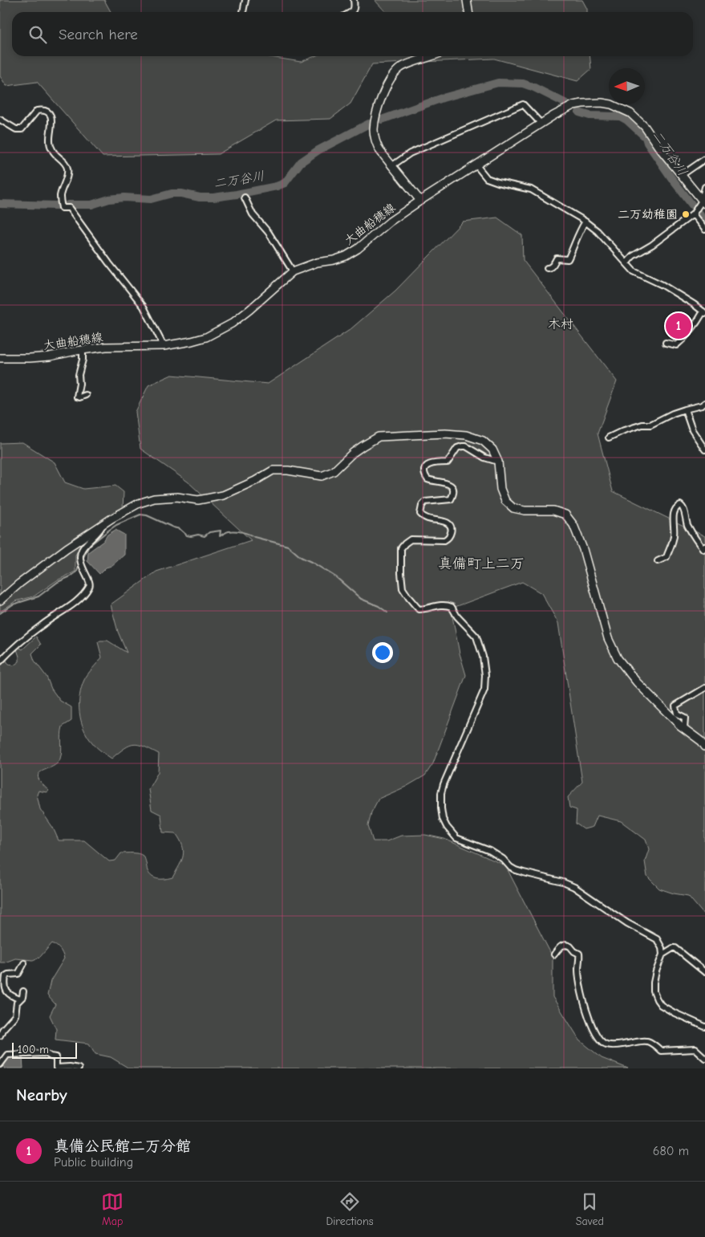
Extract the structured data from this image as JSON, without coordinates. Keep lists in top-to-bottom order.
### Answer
{
  "streets": {
    "main road": ["大曲船穂線"]
  },
  "districts": ["木村", "真備町上二万"],
  "water": ["二万谷川"],
  "places": ["二万幼稚園"],
  "scale_bar": "100 m",
  "north": "left",
  "page": {
    "search": "Search here",
    "pins": "1",
    "scale": "100 m",
    "heading": "Nearby",
    "list": [
      {
        "mark": "1",
        "name": "真備公民館二万分館",
        "note": "Public building",
        "value": "680 m"
      }
    ],
    "nav": ["Map", "Directions", "Saved"]
  }
}
